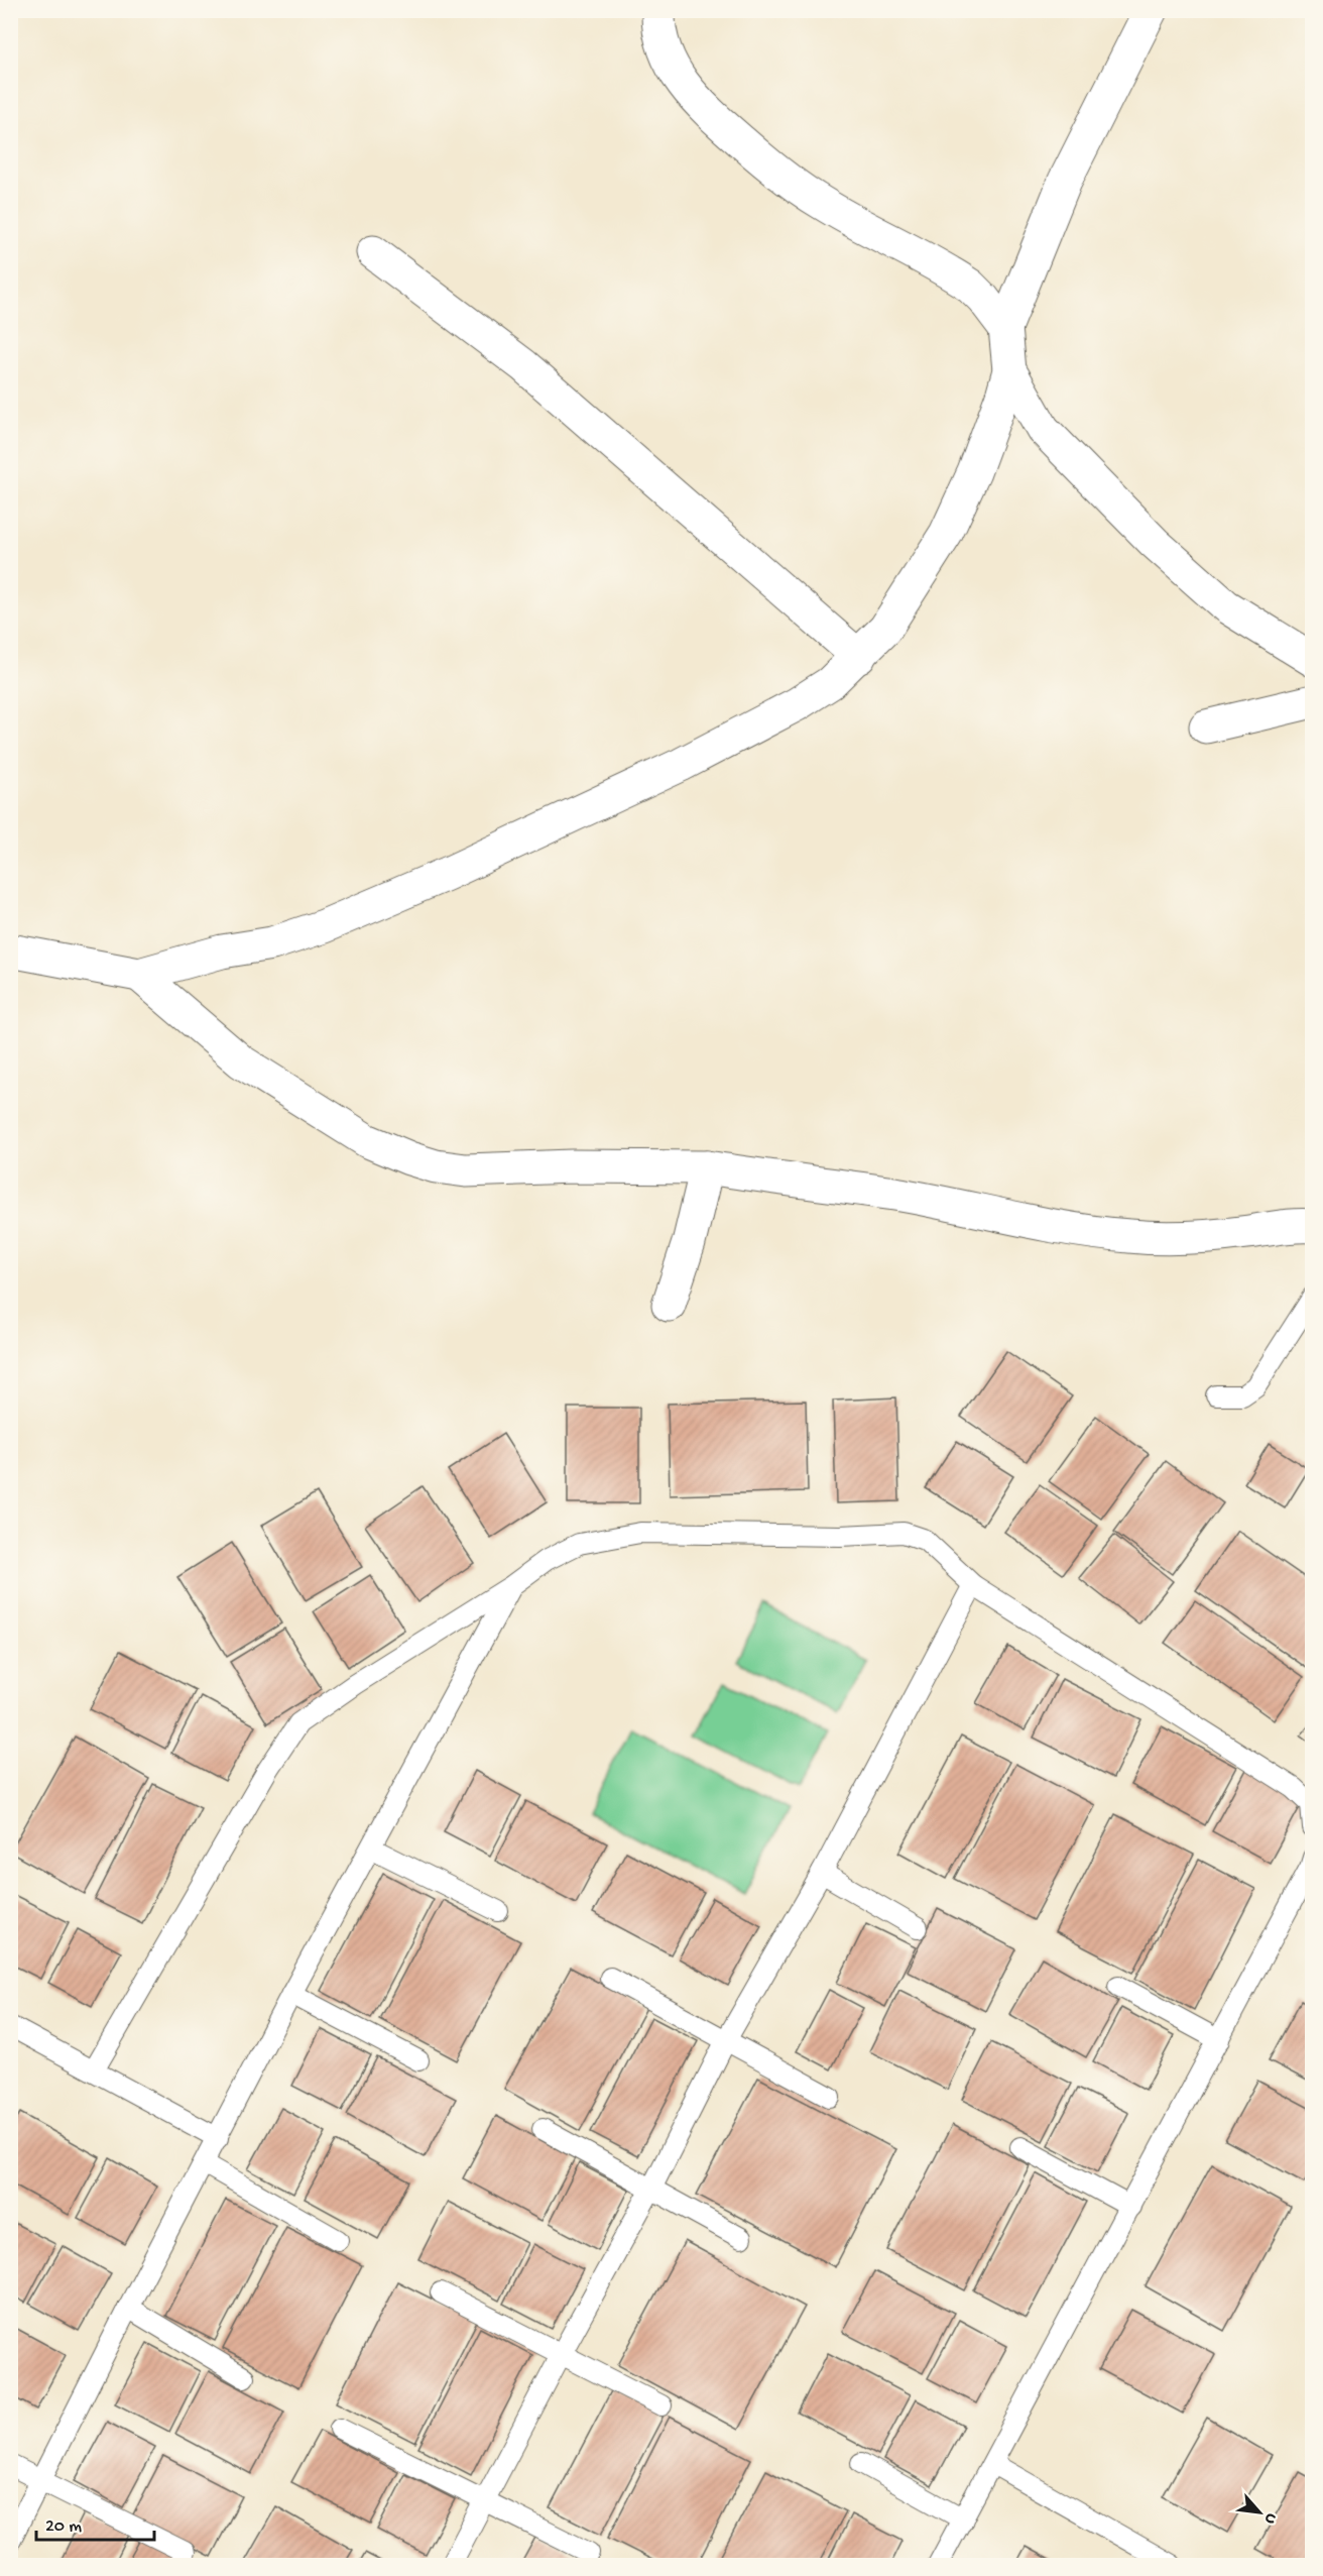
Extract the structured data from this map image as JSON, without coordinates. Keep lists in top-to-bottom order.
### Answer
{
  "scale_bar": "20 m",
  "north": "bottom right"
}
